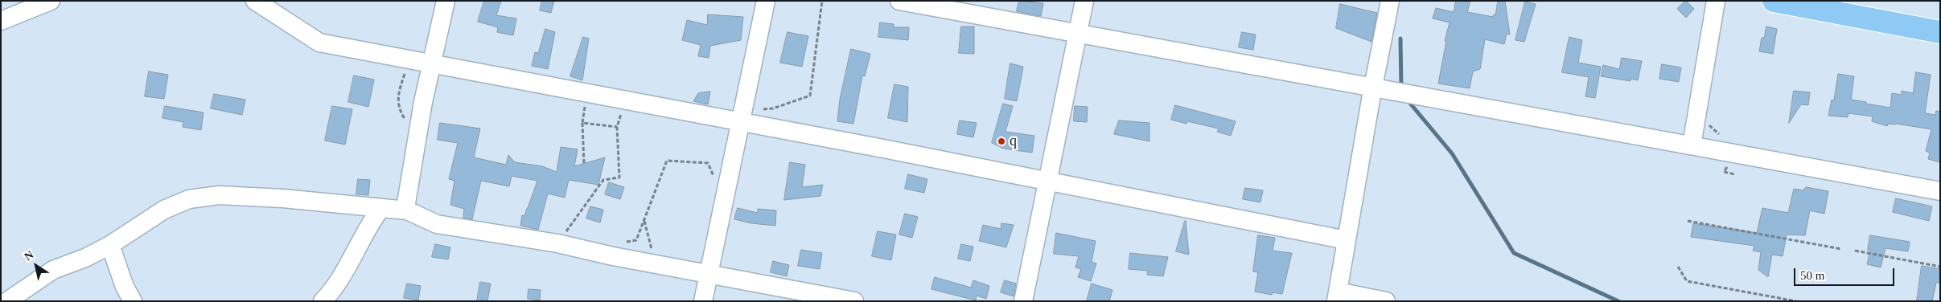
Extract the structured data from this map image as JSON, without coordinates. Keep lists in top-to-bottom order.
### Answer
{
  "places": ["q"],
  "scale_bar": "50 m",
  "north": "top left"
}
